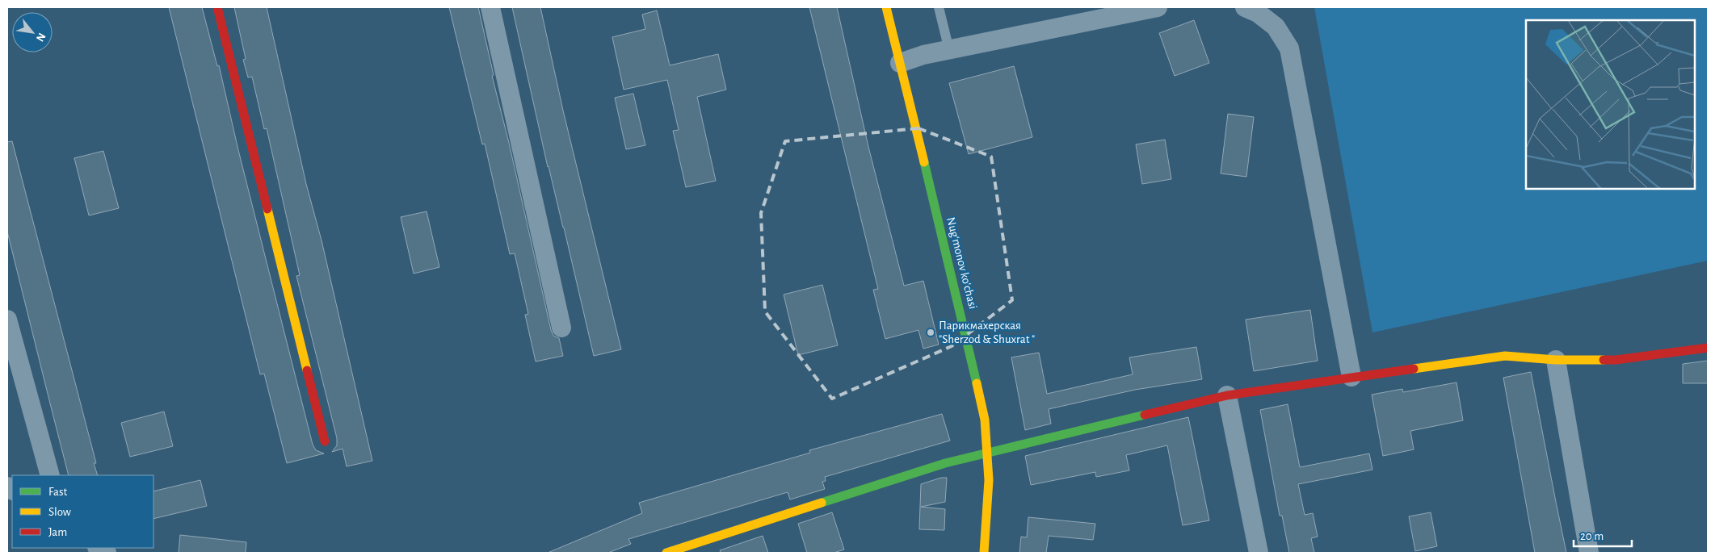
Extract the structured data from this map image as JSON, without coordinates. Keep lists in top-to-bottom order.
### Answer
{
  "streets": {
    "street": ["Nugʻmonov koʻchasi"]
  },
  "places": ["Парикмахерская \"Sherzod & Shuxrat \""],
  "legend": ["Fast", "Slow", "Jam"],
  "scale_bar": "20 m",
  "north": "bottom right"
}
